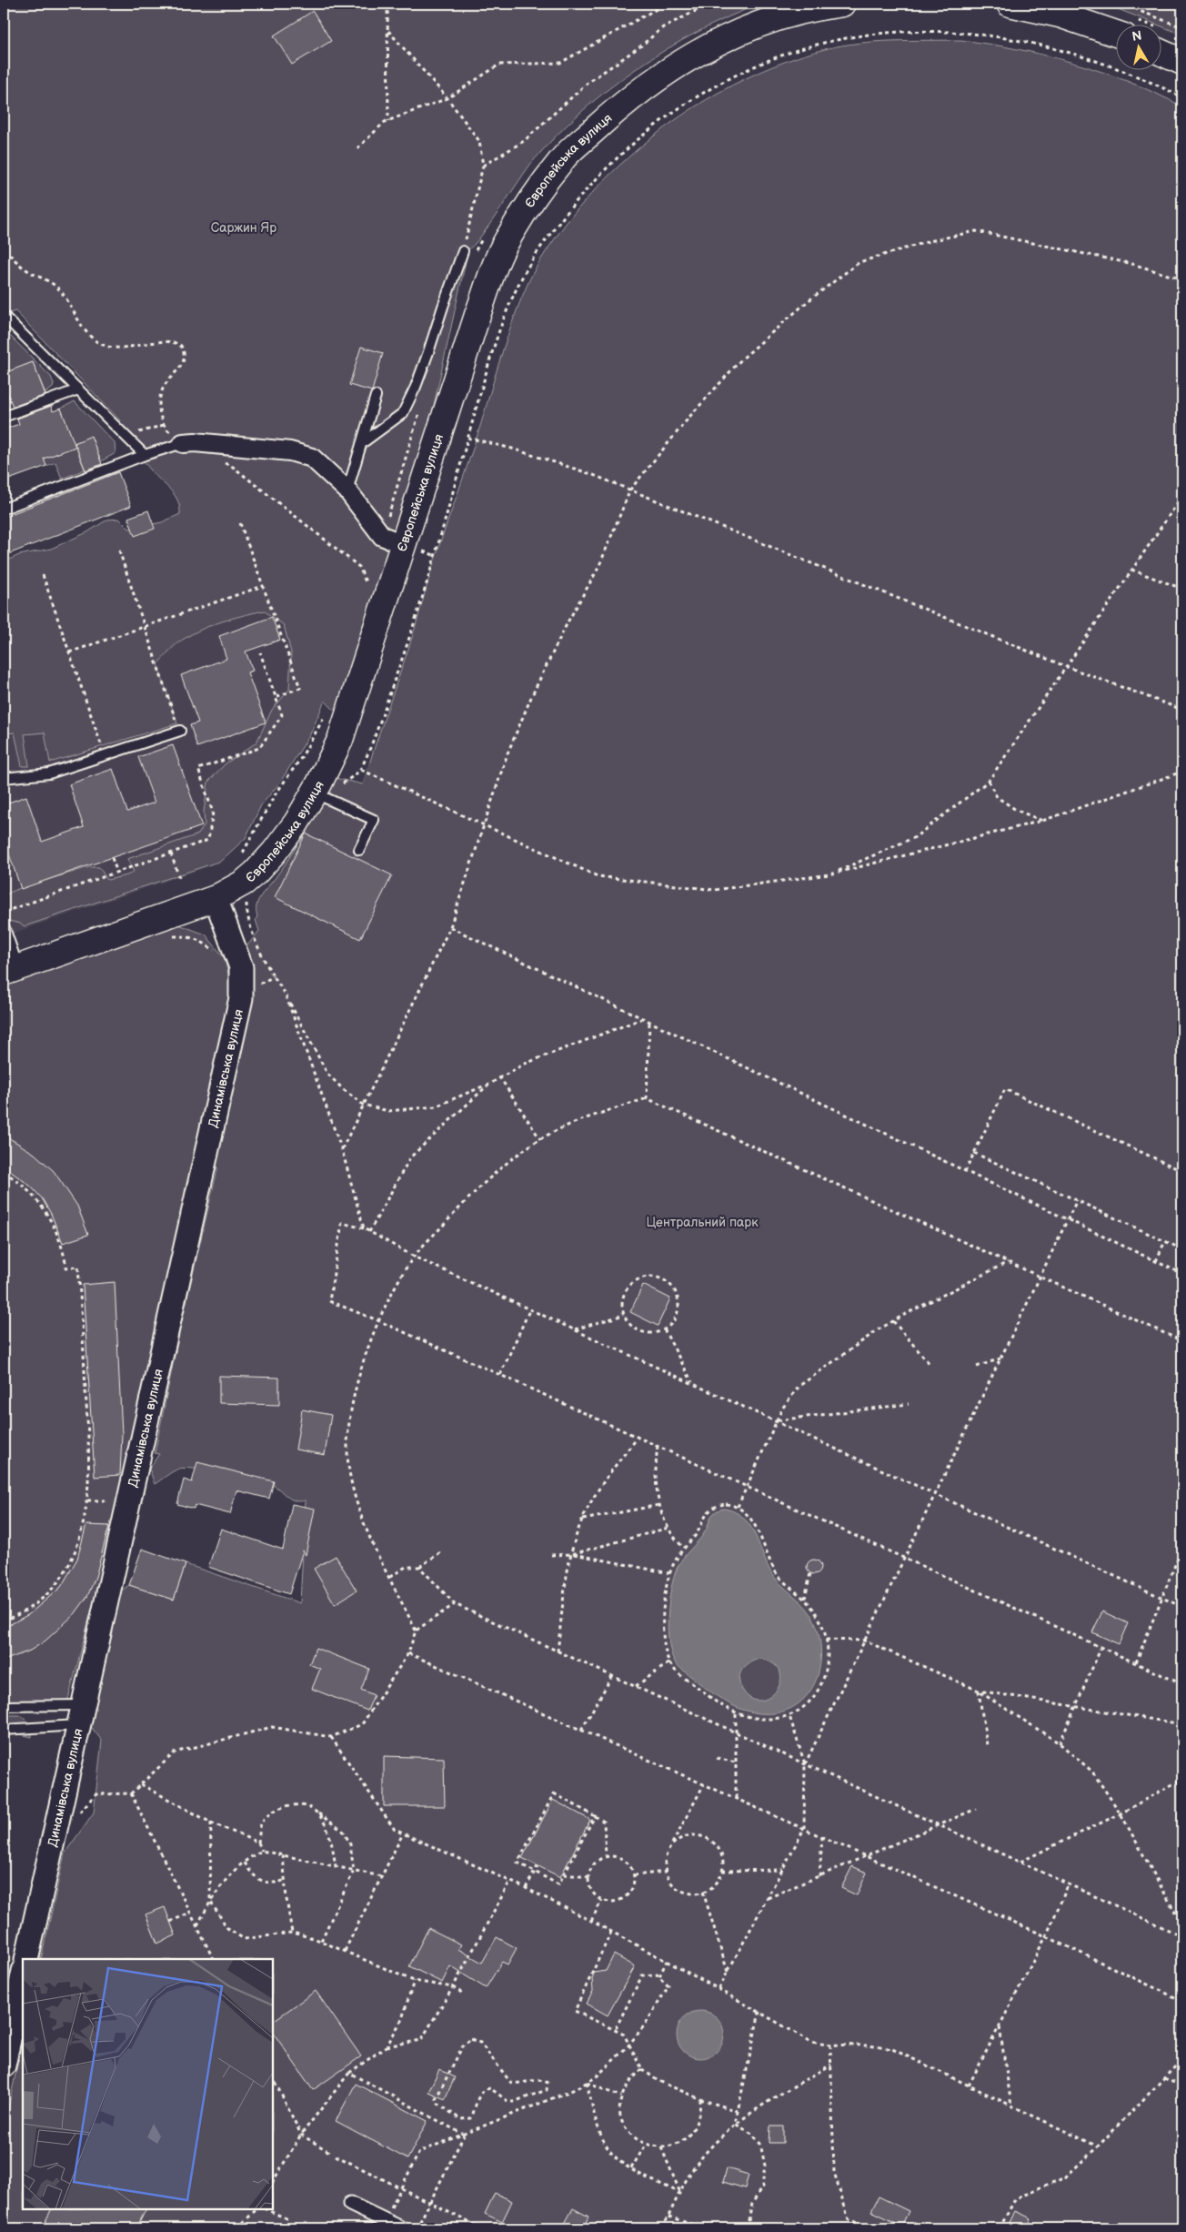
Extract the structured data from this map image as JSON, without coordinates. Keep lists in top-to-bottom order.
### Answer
{
  "streets": {
    "main road": ["Європейська вулиця"],
    "street": ["Динамівська вулиця"]
  },
  "crossings": [
    ["Європейська вулиця", "Динамівська вулиця"]
  ],
  "parks": ["Саржин Яр", "Центральний парк"],
  "north": "top"
}
